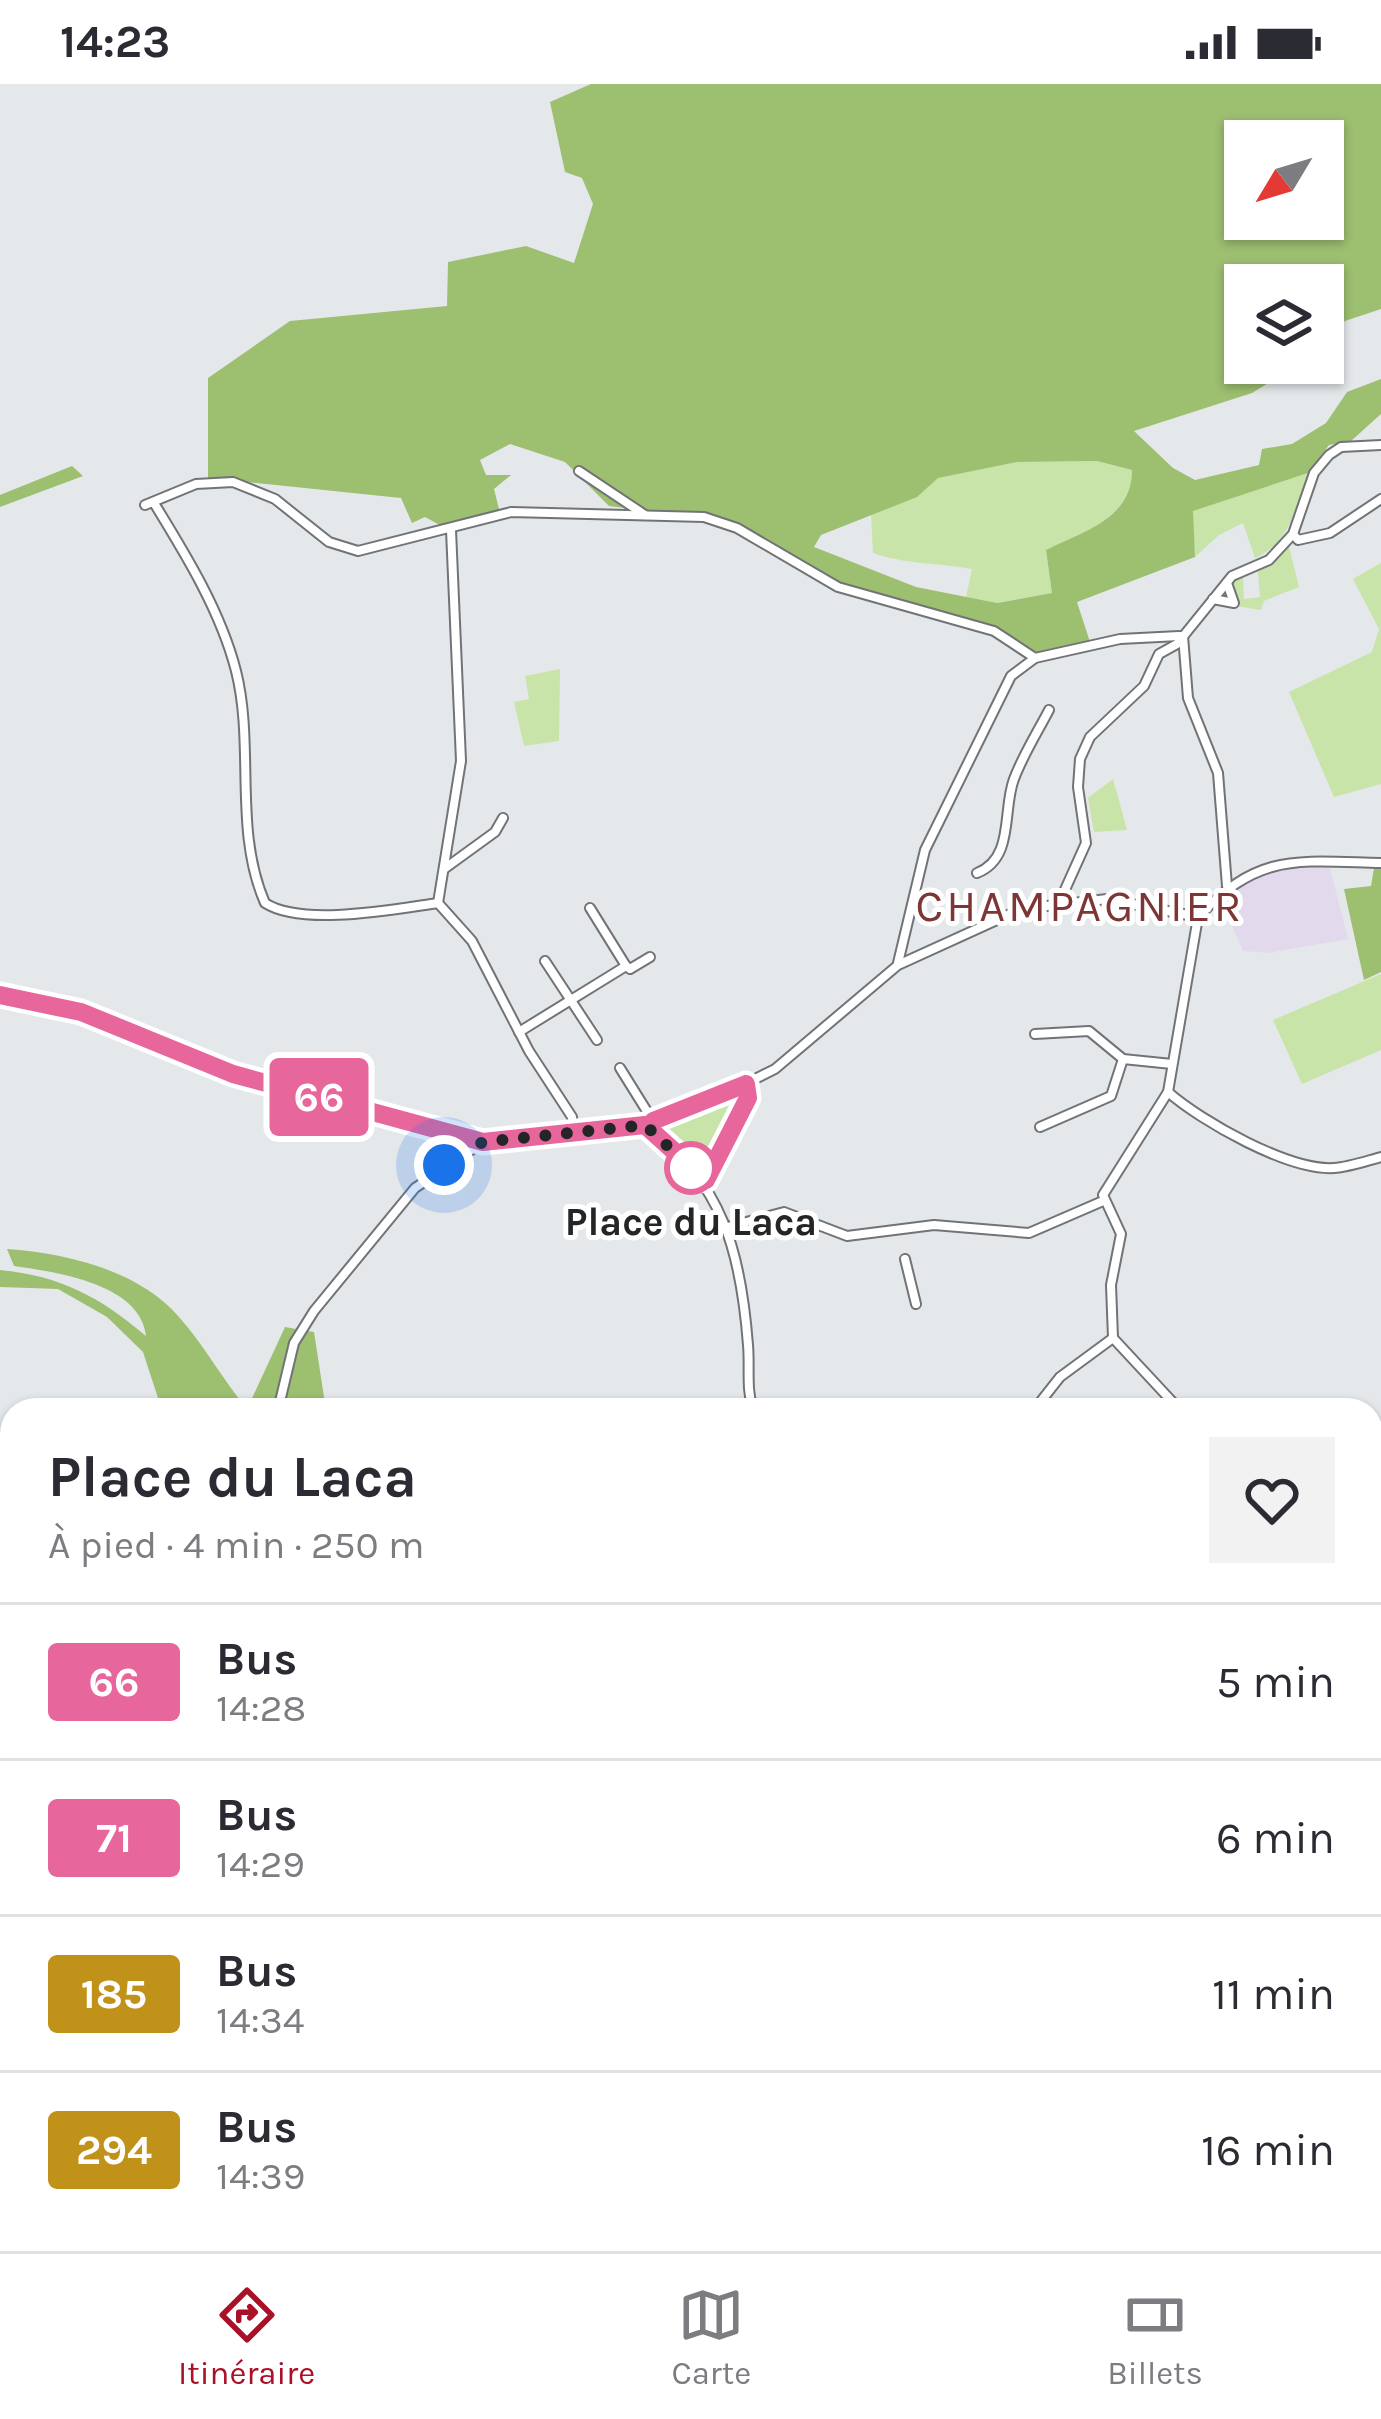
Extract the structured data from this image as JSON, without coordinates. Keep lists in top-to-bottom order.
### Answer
{
  "districts": ["CHAMPAGNIER"],
  "places": ["Place du Laca"],
  "lines": ["bus line 66"],
  "north": "bottom left",
  "page": {
    "status": "14:23",
    "on_map": "66",
    "heading": ["Place du Laca", "À pied · 4 min · 250 m"],
    "list": [
      {
        "mark": "66",
        "name": "Bus",
        "note": "14:28",
        "value": "5 min"
      },
      {
        "mark": "71",
        "name": "Bus",
        "note": "14:29",
        "value": "6 min"
      },
      {
        "mark": "185",
        "name": "Bus",
        "note": "14:34",
        "value": "11 min"
      },
      {
        "mark": "294",
        "name": "Bus",
        "note": "14:39",
        "value": "16 min"
      }
    ],
    "tabs": ["Itinéraire", "Carte", "Billets"]
  }
}
